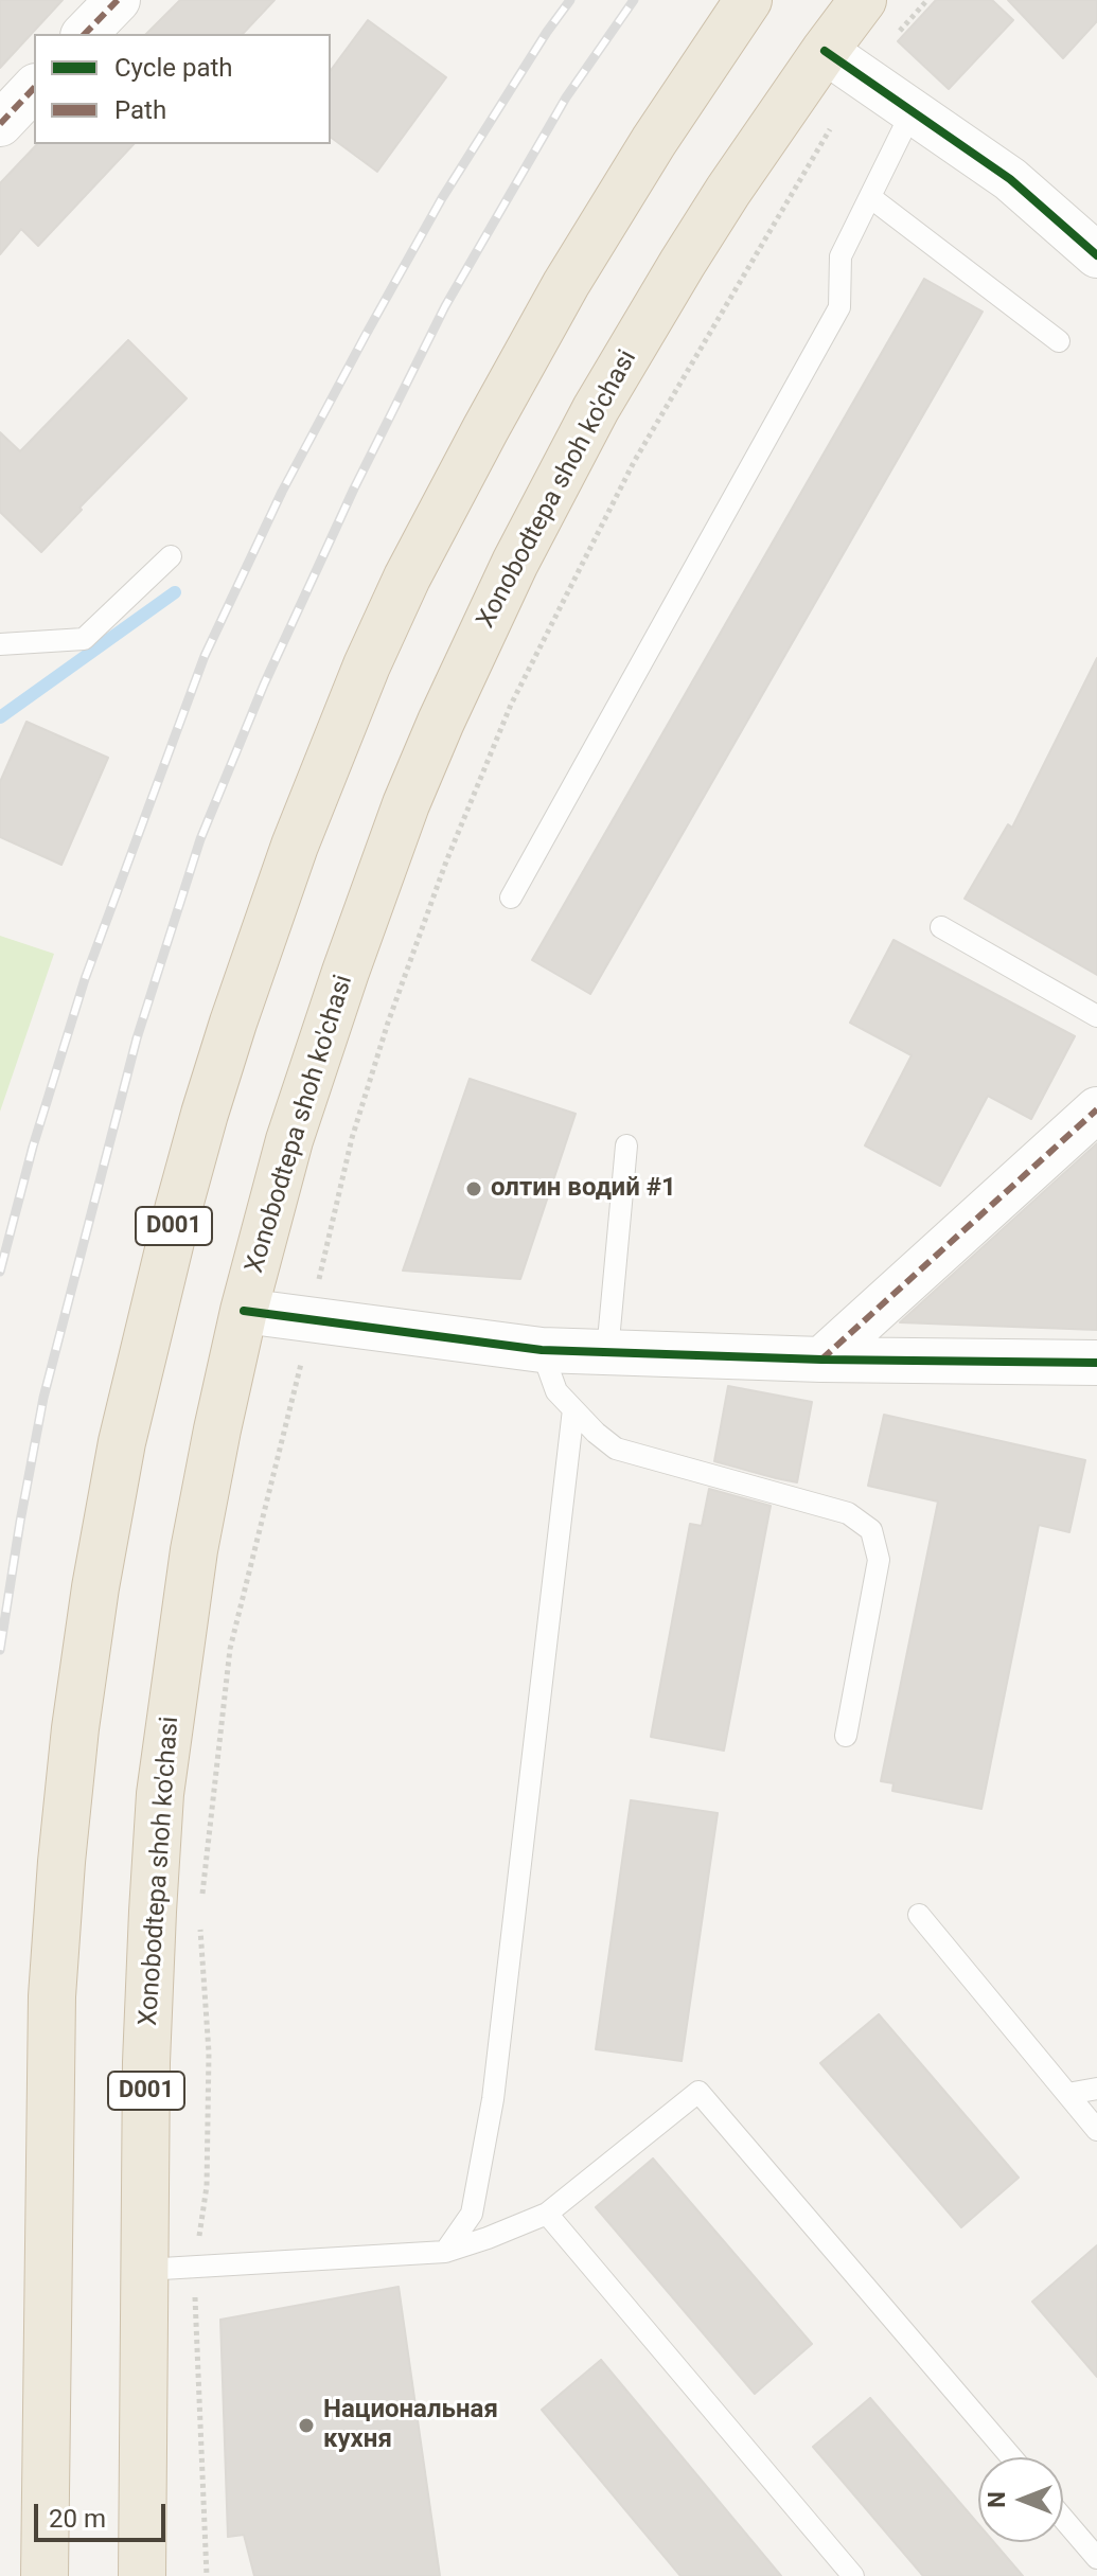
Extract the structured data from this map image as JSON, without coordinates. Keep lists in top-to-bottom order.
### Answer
{
  "streets": {
    "highway": ["Xonobodtepa shoh ko'chasi", "D001"]
  },
  "places": ["олтин водий #1", "Национальная кухня"],
  "legend": ["Cycle path", "Path"],
  "scale_bar": "20 m",
  "north": "left"
}
